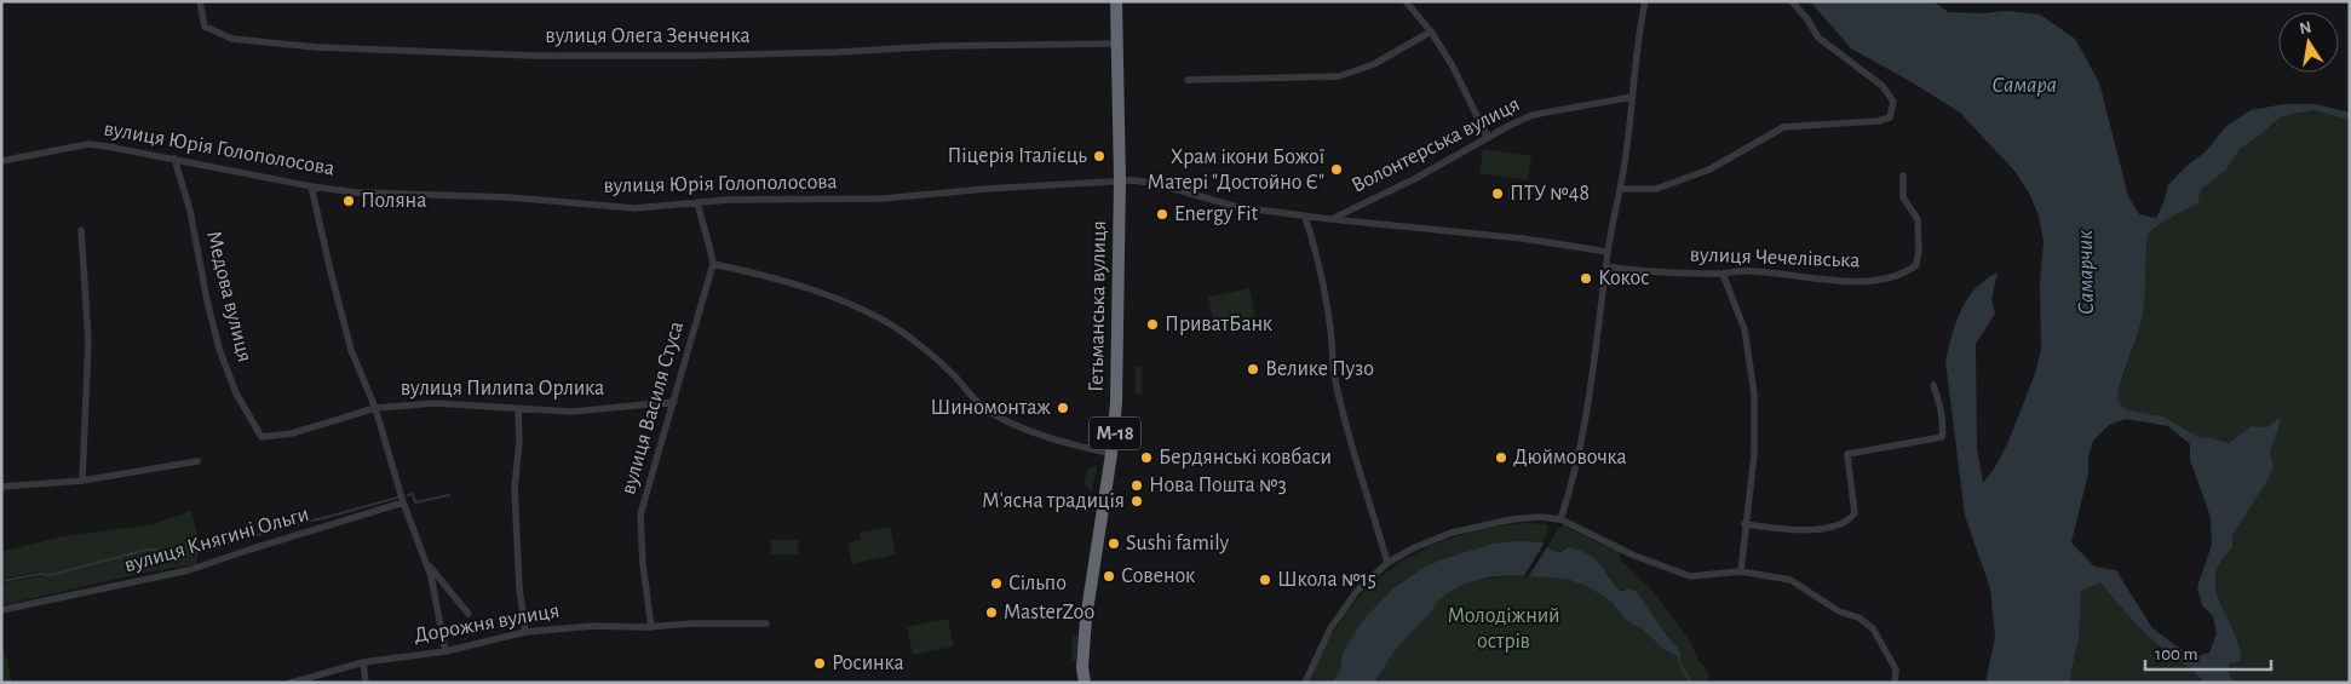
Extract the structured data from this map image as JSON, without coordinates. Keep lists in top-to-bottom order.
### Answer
{
  "streets": {
    "highway": ["Гетьманська вулиця", "М-18"],
    "street": [
      "вулиця Олега Зенченка",
      "Волонтерська вулиця",
      "вулиця Юрія Голополосова",
      "вулиця Чечелівська",
      "Медова вулиця",
      "вулиця Пилипа Орлика",
      "вулиця Василя Стуса",
      "вулиця Княгині Ольги",
      "Дорожня вулиця"
    ]
  },
  "crossings": [
    ["вулиця Олега Зенченка", "Гетьманська вулиця"],
    ["Волонтерська вулиця", "вулиця Юрія Голополосова"],
    ["Волонтерська вулиця", "Гетьманська вулиця"],
    ["вулиця Юрія Голополосова", "Медова вулиця"],
    ["вулиця Юрія Голополосова", "Гетьманська вулиця"],
    ["Медова вулиця", "вулиця Пилипа Орлика"],
    ["вулиця Пилипа Орлика", "вулиця Василя Стуса"],
    ["вулиця Василя Стуса", "Дорожня вулиця"]
  ],
  "water": ["Самара", "Самарчик"],
  "parks": ["Молодіжний острів"],
  "places": [
    "Піцерія Італієць",
    "Храм ікони Божої Матері \"Достойно Є\"",
    "ПТУ №48",
    "Поляна",
    "Energy Fit",
    "Кокос",
    "ПриватБанк",
    "Велике Пузо",
    "Шиномонтаж",
    "Бердянські ковбаси",
    "Дюймовочка",
    "Нова Пошта №3",
    "М'ясна традиція",
    "Sushi family",
    "Совенок",
    "Школа №15",
    "Сільпо",
    "MasterZoo",
    "Росинка"
  ],
  "scale_bar": "100 m",
  "north": "top"
}
